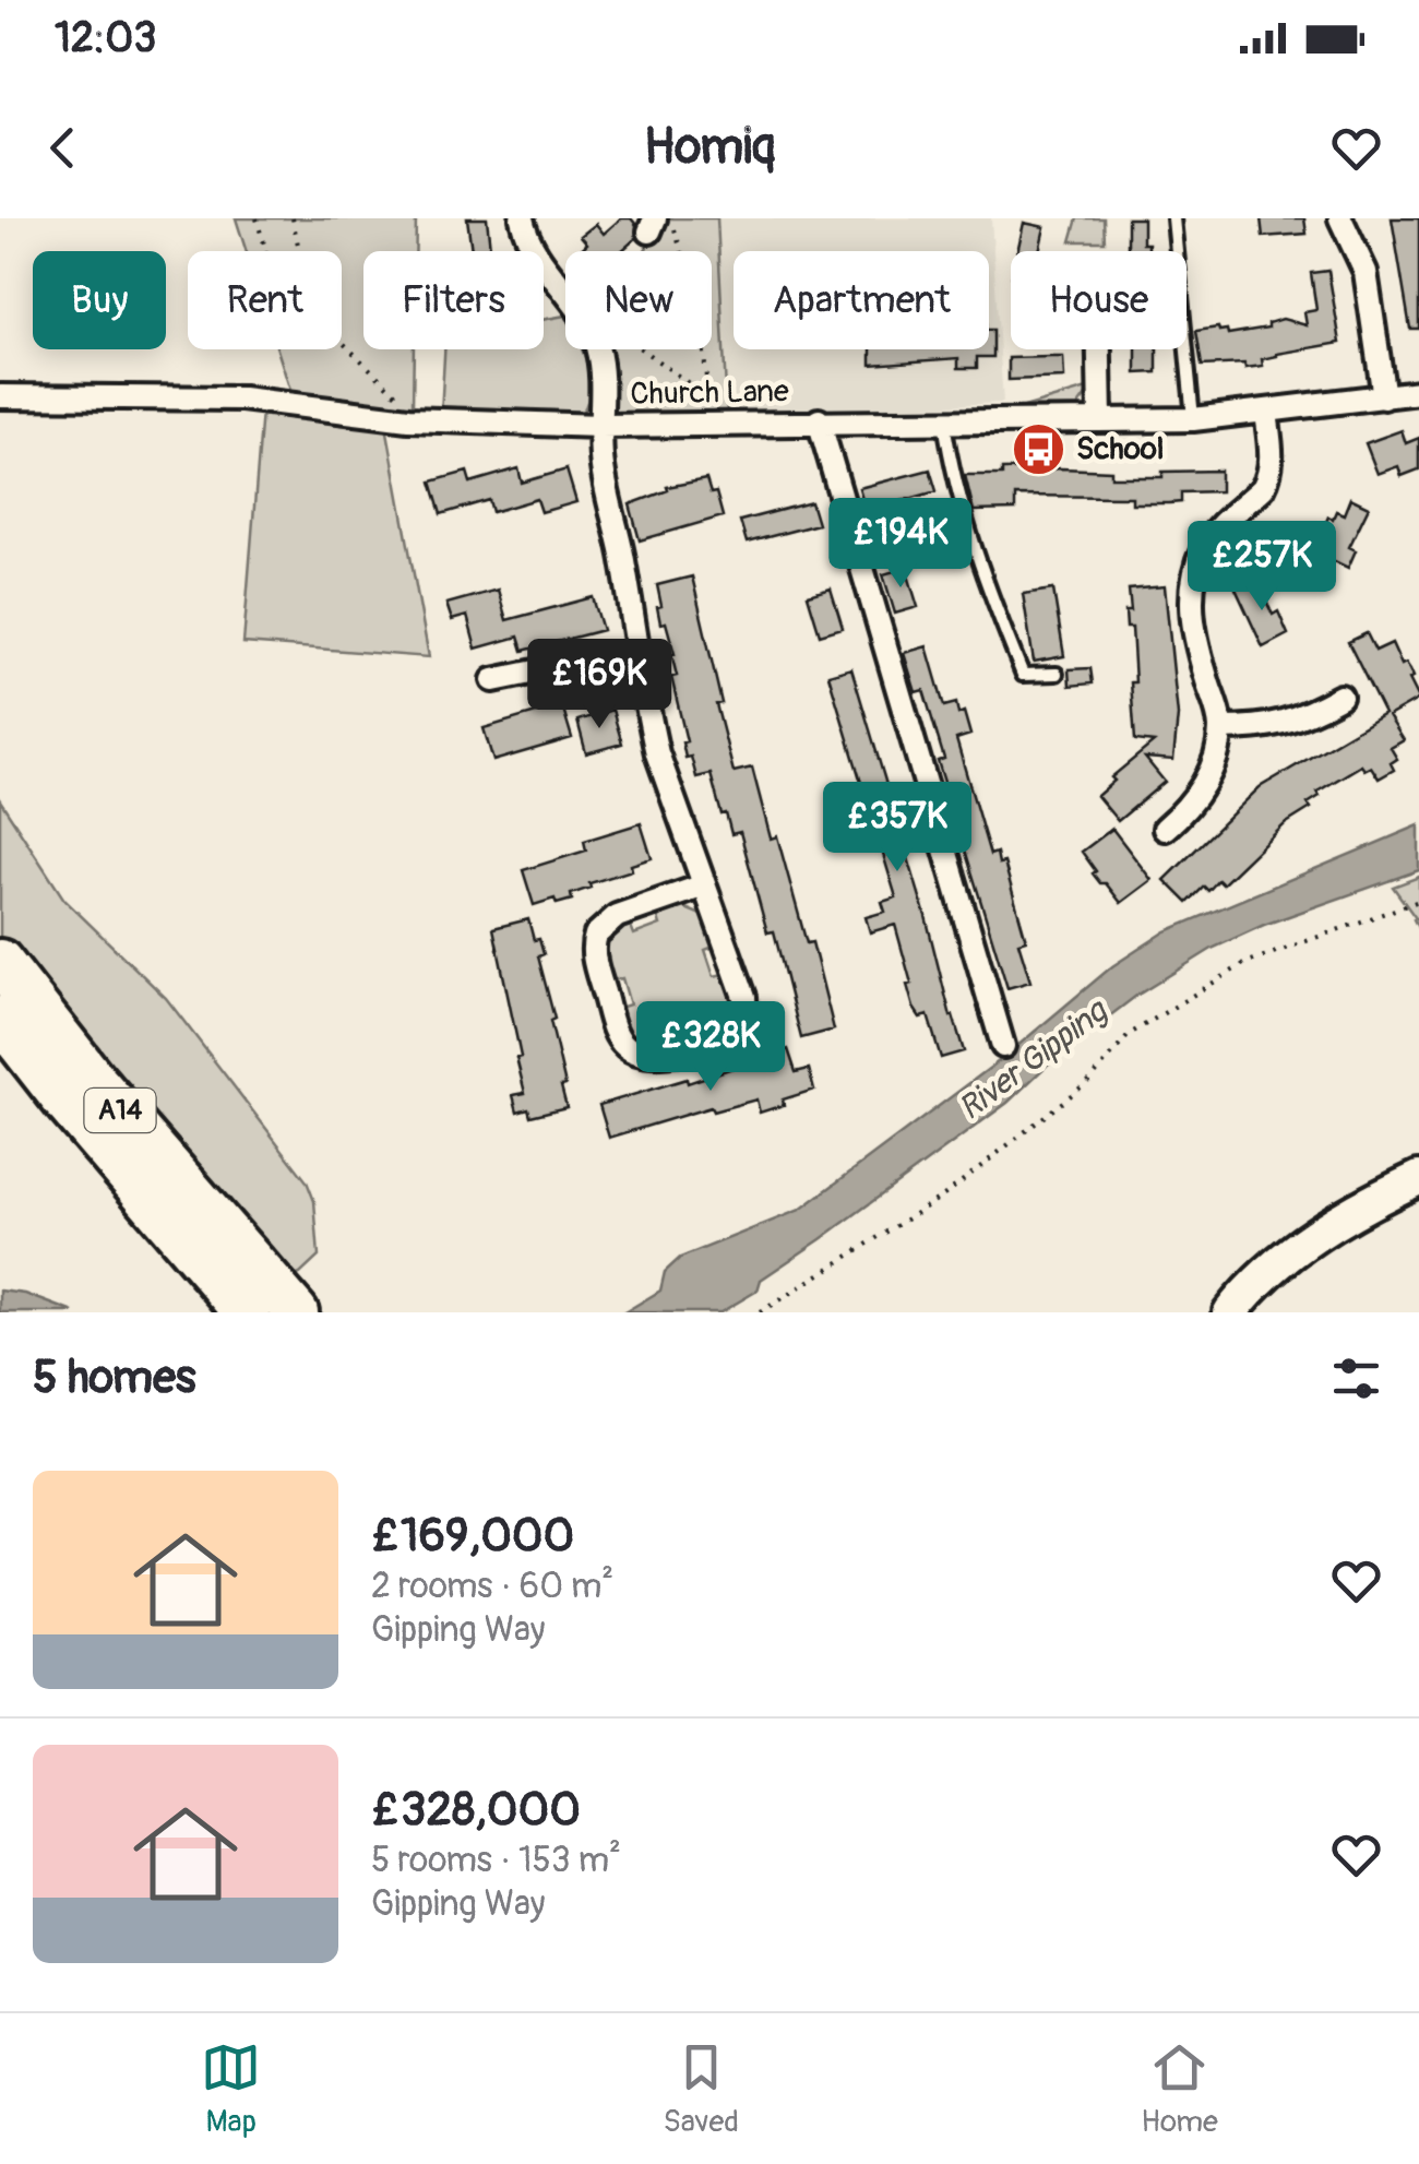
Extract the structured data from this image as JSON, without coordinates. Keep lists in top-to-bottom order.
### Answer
{
  "streets": {
    "highway": ["A14"],
    "street": ["Church Lane"]
  },
  "water": ["River Gipping"],
  "places": {
    "bus stop": ["School"]
  },
  "page": {
    "status": "12:03",
    "header": "Homiq",
    "chip": [
      "Buy",
      "Rent",
      "Filters",
      "New",
      "Apartment",
      "House"
    ],
    "price": [
      "£194K",
      "£257K",
      "£169K",
      "£357K",
      "£328K"
    ],
    "heading": "5 homes",
    "list": [
      {
        "name": "£169,000",
        "note": "2 rooms · 60 m² · Gipping Way"
      },
      {
        "name": "£328,000",
        "note": "5 rooms · 153 m² · Gipping Way"
      }
    ],
    "tabs": ["Map", "Saved", "Home"]
  }
}
